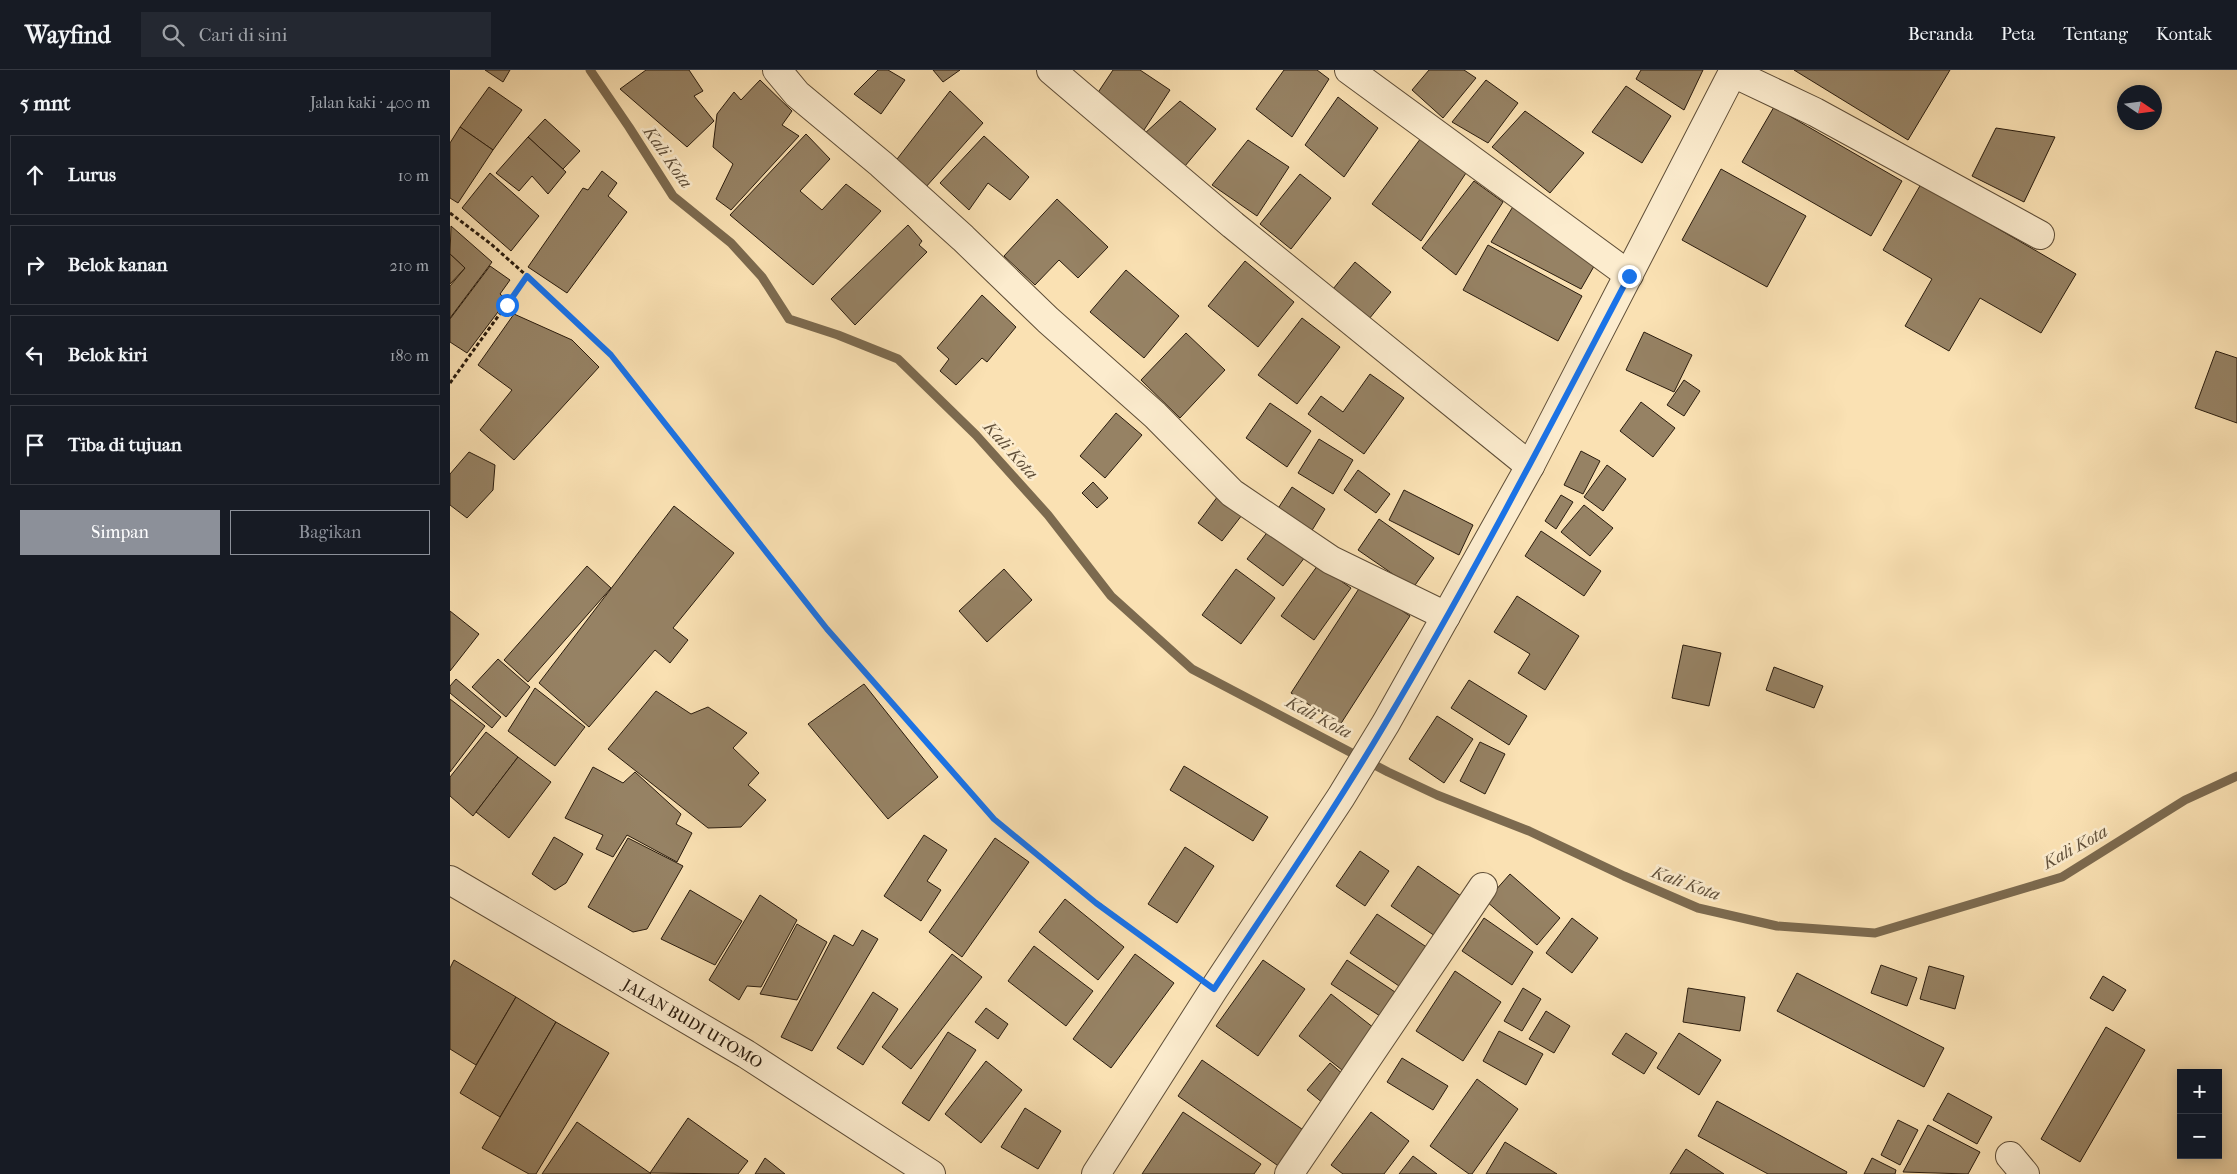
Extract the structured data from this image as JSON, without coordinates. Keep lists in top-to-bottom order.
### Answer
{
  "streets": {
    "street": ["JALAN BUDI UTOMO"]
  },
  "water": ["Kali Kota"],
  "north": "right",
  "page": {
    "header": "Wayfind",
    "search": "Cari di sini",
    "nav": [
      "Beranda",
      "Peta",
      "Tentang",
      "Kontak"
    ],
    "heading": ["5 mnt", "Jalan kaki · 400 m"],
    "list": [
      ["Lurus", "10 m"],
      ["Belok kanan", "210 m"],
      ["Belok kiri", "180 m"],
      "Tiba di tujuan"
    ],
    "buttons": ["Simpan", "Bagikan"],
    "map_buttons": ["+", "−"]
  }
}
